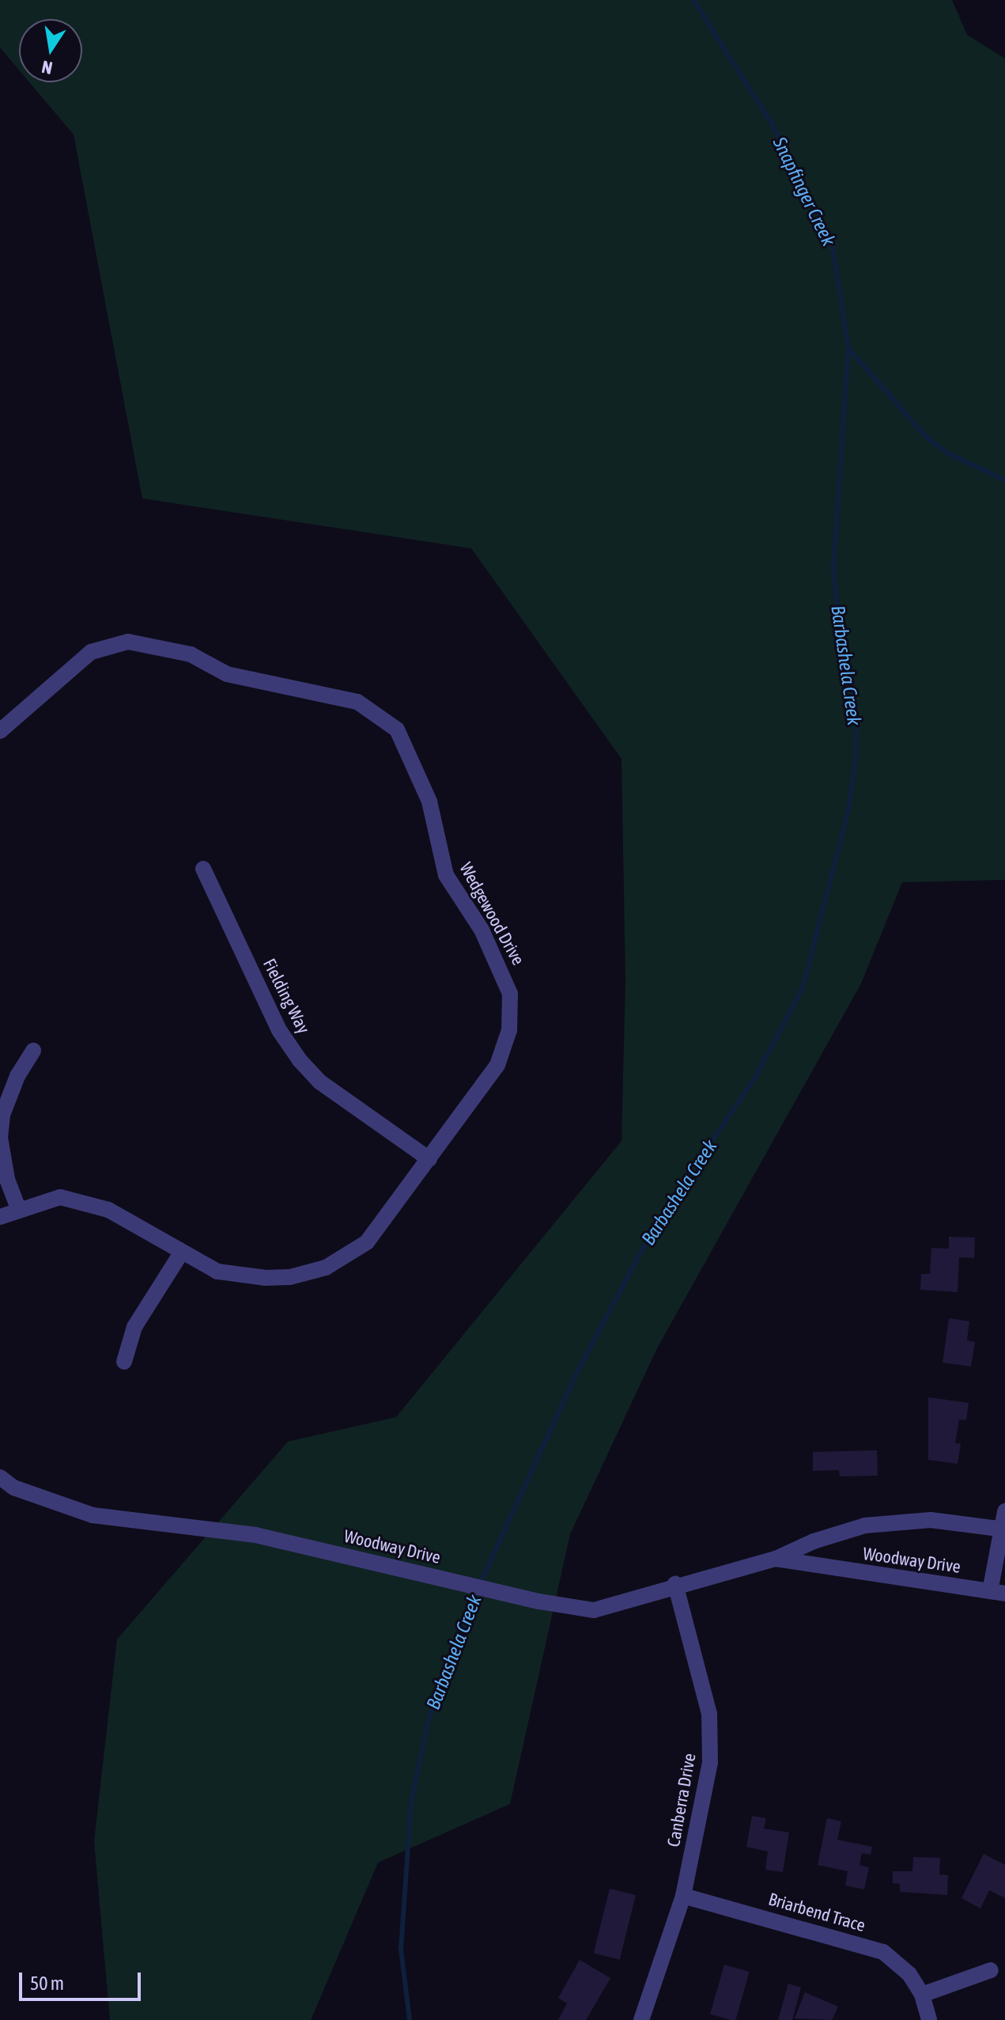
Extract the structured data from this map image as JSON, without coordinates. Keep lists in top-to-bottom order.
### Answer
{
  "streets": {
    "street": [
      "Wedgewood Drive",
      "Fielding Way",
      "Woodway Drive",
      "Canberra Drive",
      "Briarbend Trace"
    ]
  },
  "crossings": [
    ["Wedgewood Drive", "Fielding Way"],
    ["Woodway Drive", "Canberra Drive"],
    ["Canberra Drive", "Briarbend Trace"]
  ],
  "water": ["Snapfinger Creek", "Barbashela Creek"],
  "scale_bar": "50 m",
  "north": "bottom"
}
